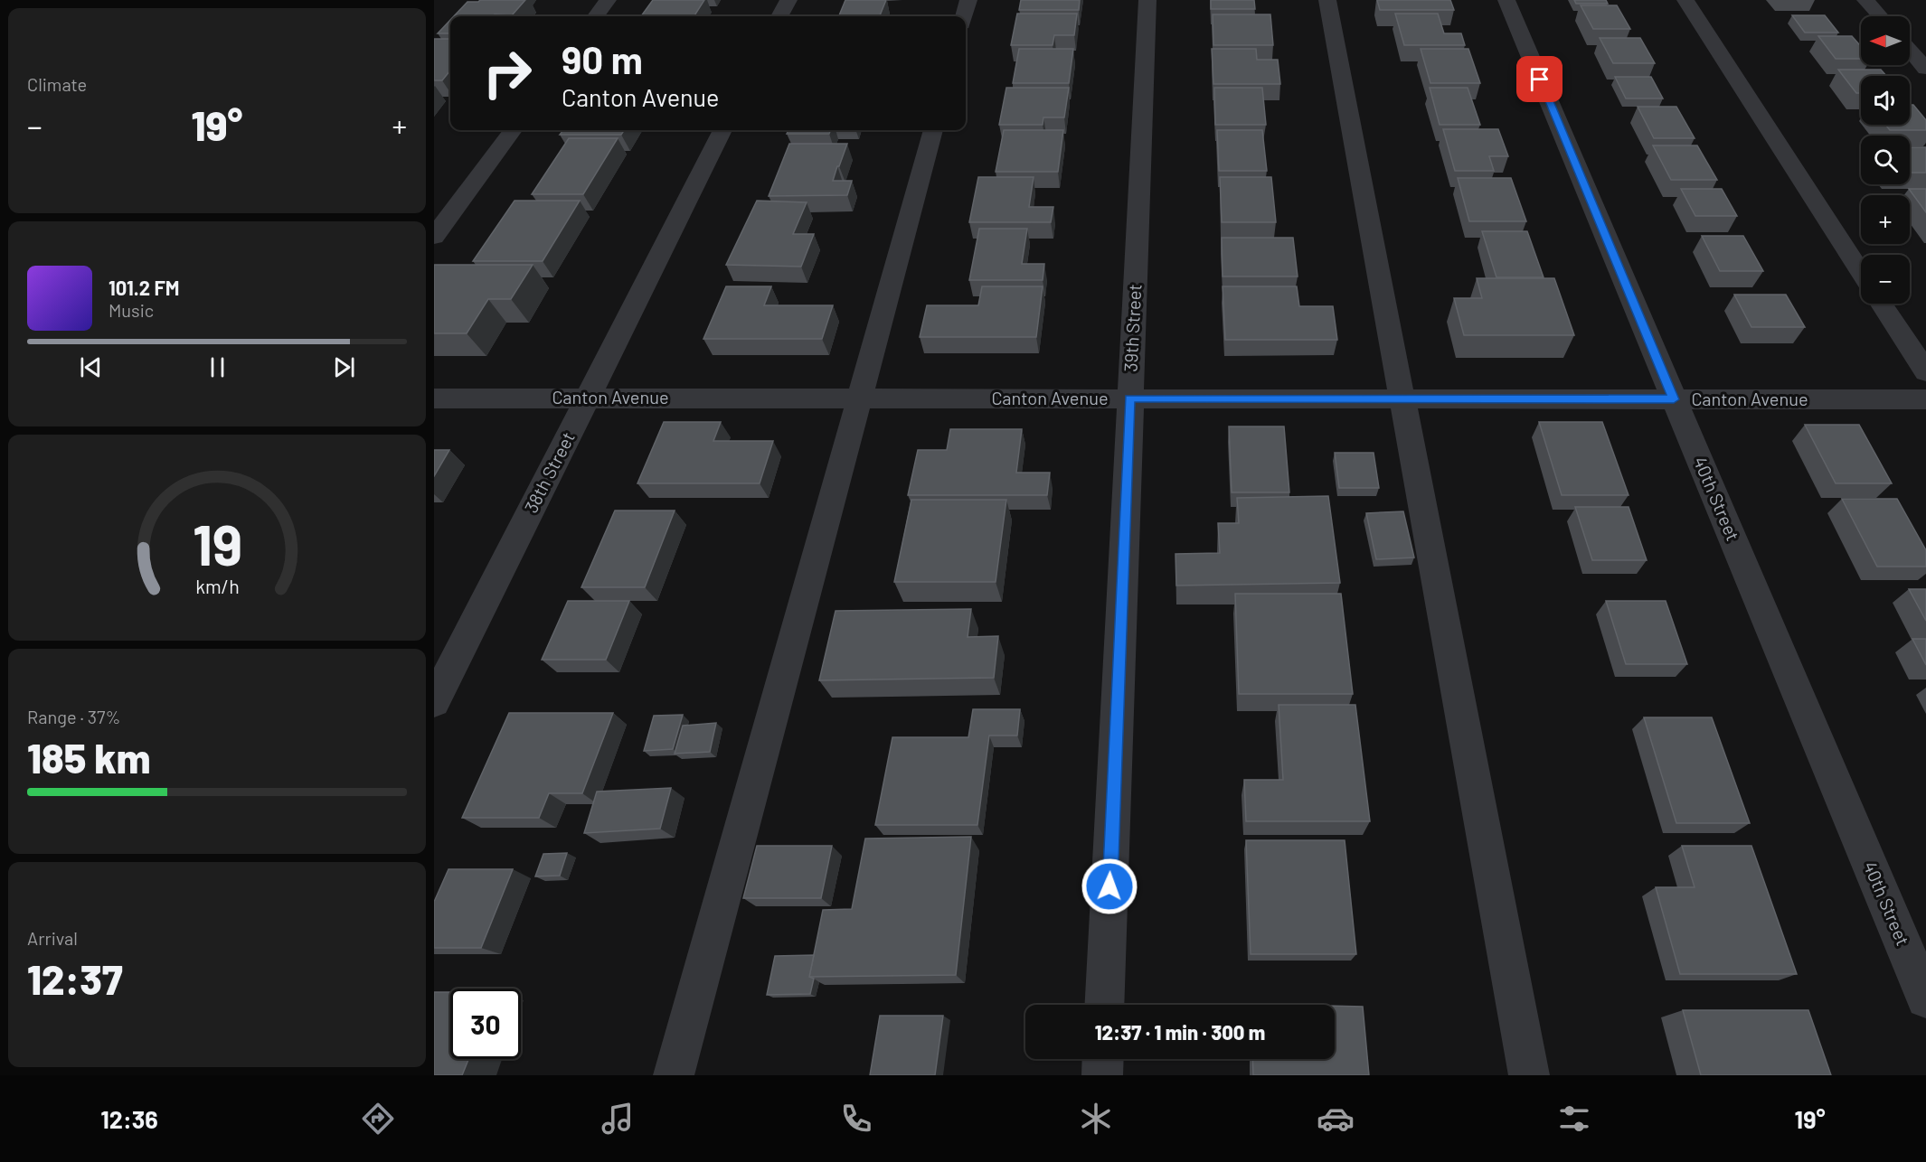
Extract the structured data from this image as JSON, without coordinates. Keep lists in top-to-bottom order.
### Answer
{
  "streets": {
    "street": [
      "39th Street",
      "Canton Avenue",
      "38th Street",
      "40th Street"
    ]
  },
  "crossings": [
    ["39th Street", "Canton Avenue"],
    ["Canton Avenue", "38th Street"],
    ["Canton Avenue", "40th Street"]
  ],
  "north": "left",
  "page": {
    "tile": [
      "Climate",
      ["Range · 37%", "185 km"],
      ["Arrival", "12:37"]
    ],
    "map_buttons": ["+", "−"],
    "turn": ["90 m", "Canton Avenue"],
    "heat": ["−", "19°", "+"],
    "song": ["101.2 FM", "Music"],
    "limit": "30",
    "trip": "12:37 · 1 min · 300 m",
    "tabs": ["12:36", "19°"],
    "gauge": ["19", "km/h"]
  }
}
